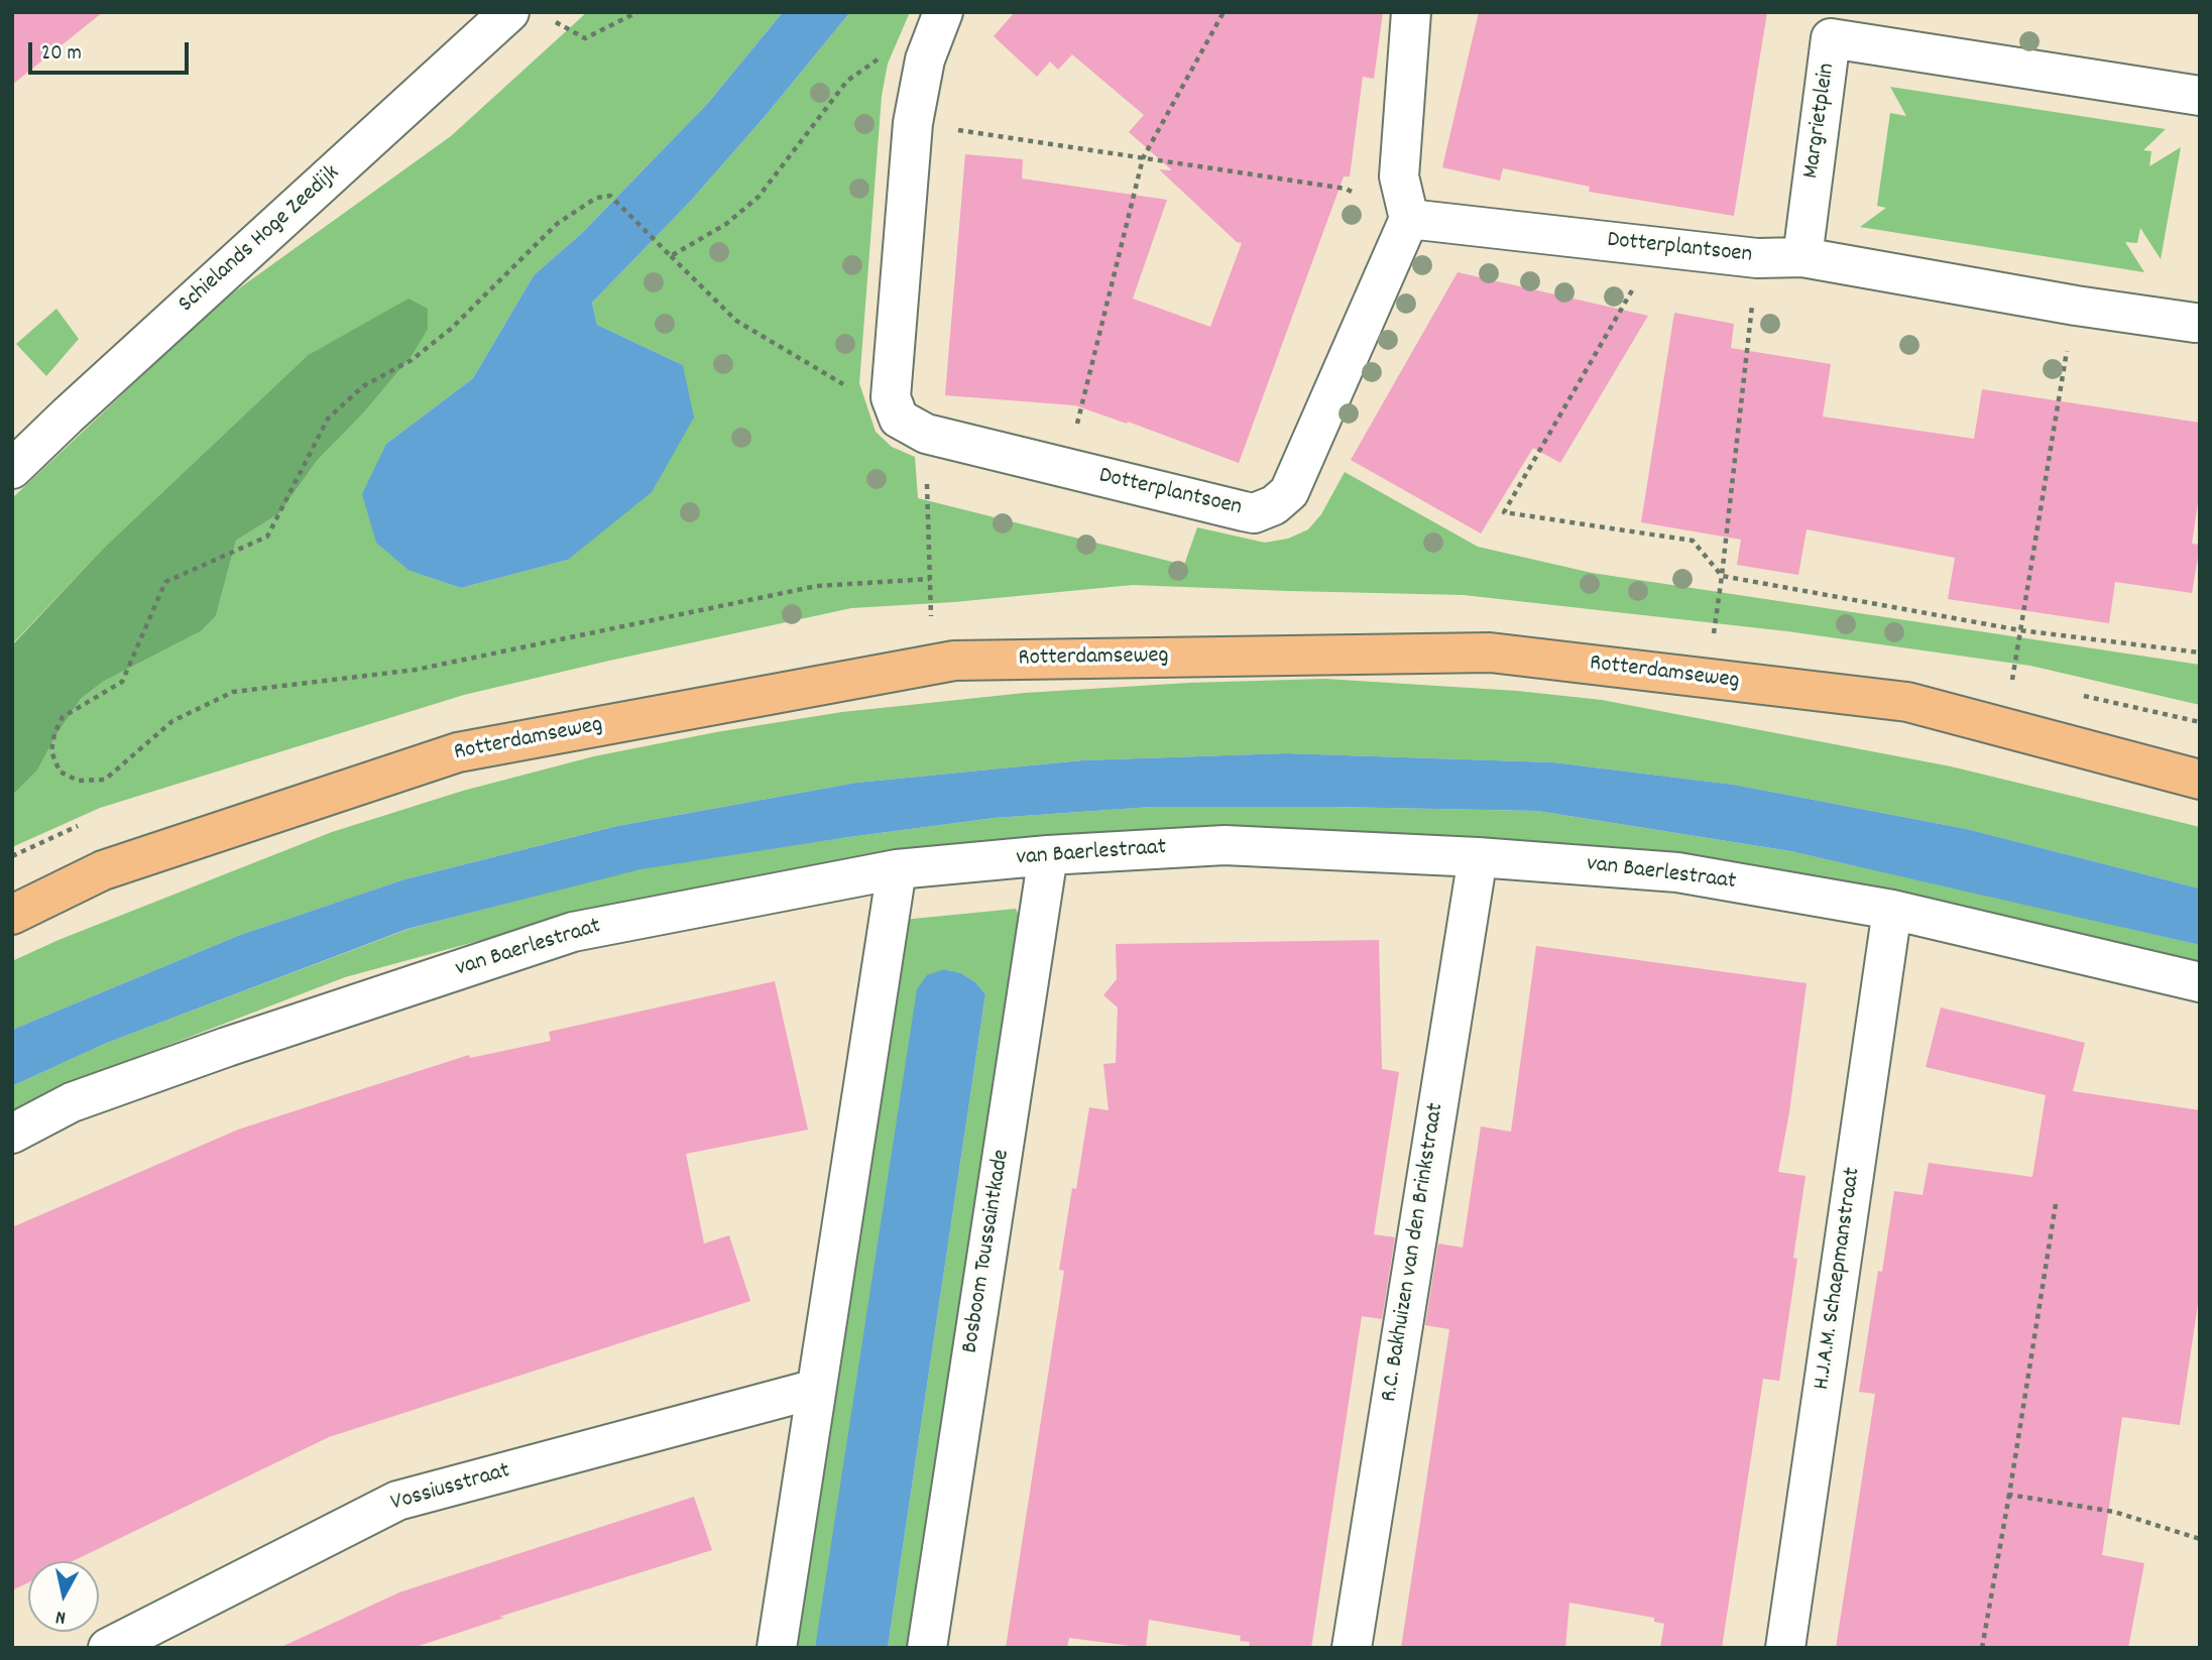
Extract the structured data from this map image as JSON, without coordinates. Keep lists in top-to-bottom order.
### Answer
{
  "streets": {
    "main road": ["Rotterdamseweg"],
    "street": [
      "Margrietplein",
      "Schielands Hoge Zeedijk",
      "Dotterplantsoen",
      "van Baerlestraat",
      "Bosboom Toussaintkade",
      "R.C. Bakhuizen van den Brinkstraat",
      "H.J.A.M. Schaepmanstraat",
      "Vossiusstraat"
    ]
  },
  "crossings": [
    ["Margrietplein", "Dotterplantsoen"],
    ["van Baerlestraat", "Bosboom Toussaintkade"],
    ["van Baerlestraat", "R.C. Bakhuizen van den Brinkstraat"],
    ["van Baerlestraat", "H.J.A.M. Schaepmanstraat"]
  ],
  "scale_bar": "20 m",
  "north": "bottom"
}
